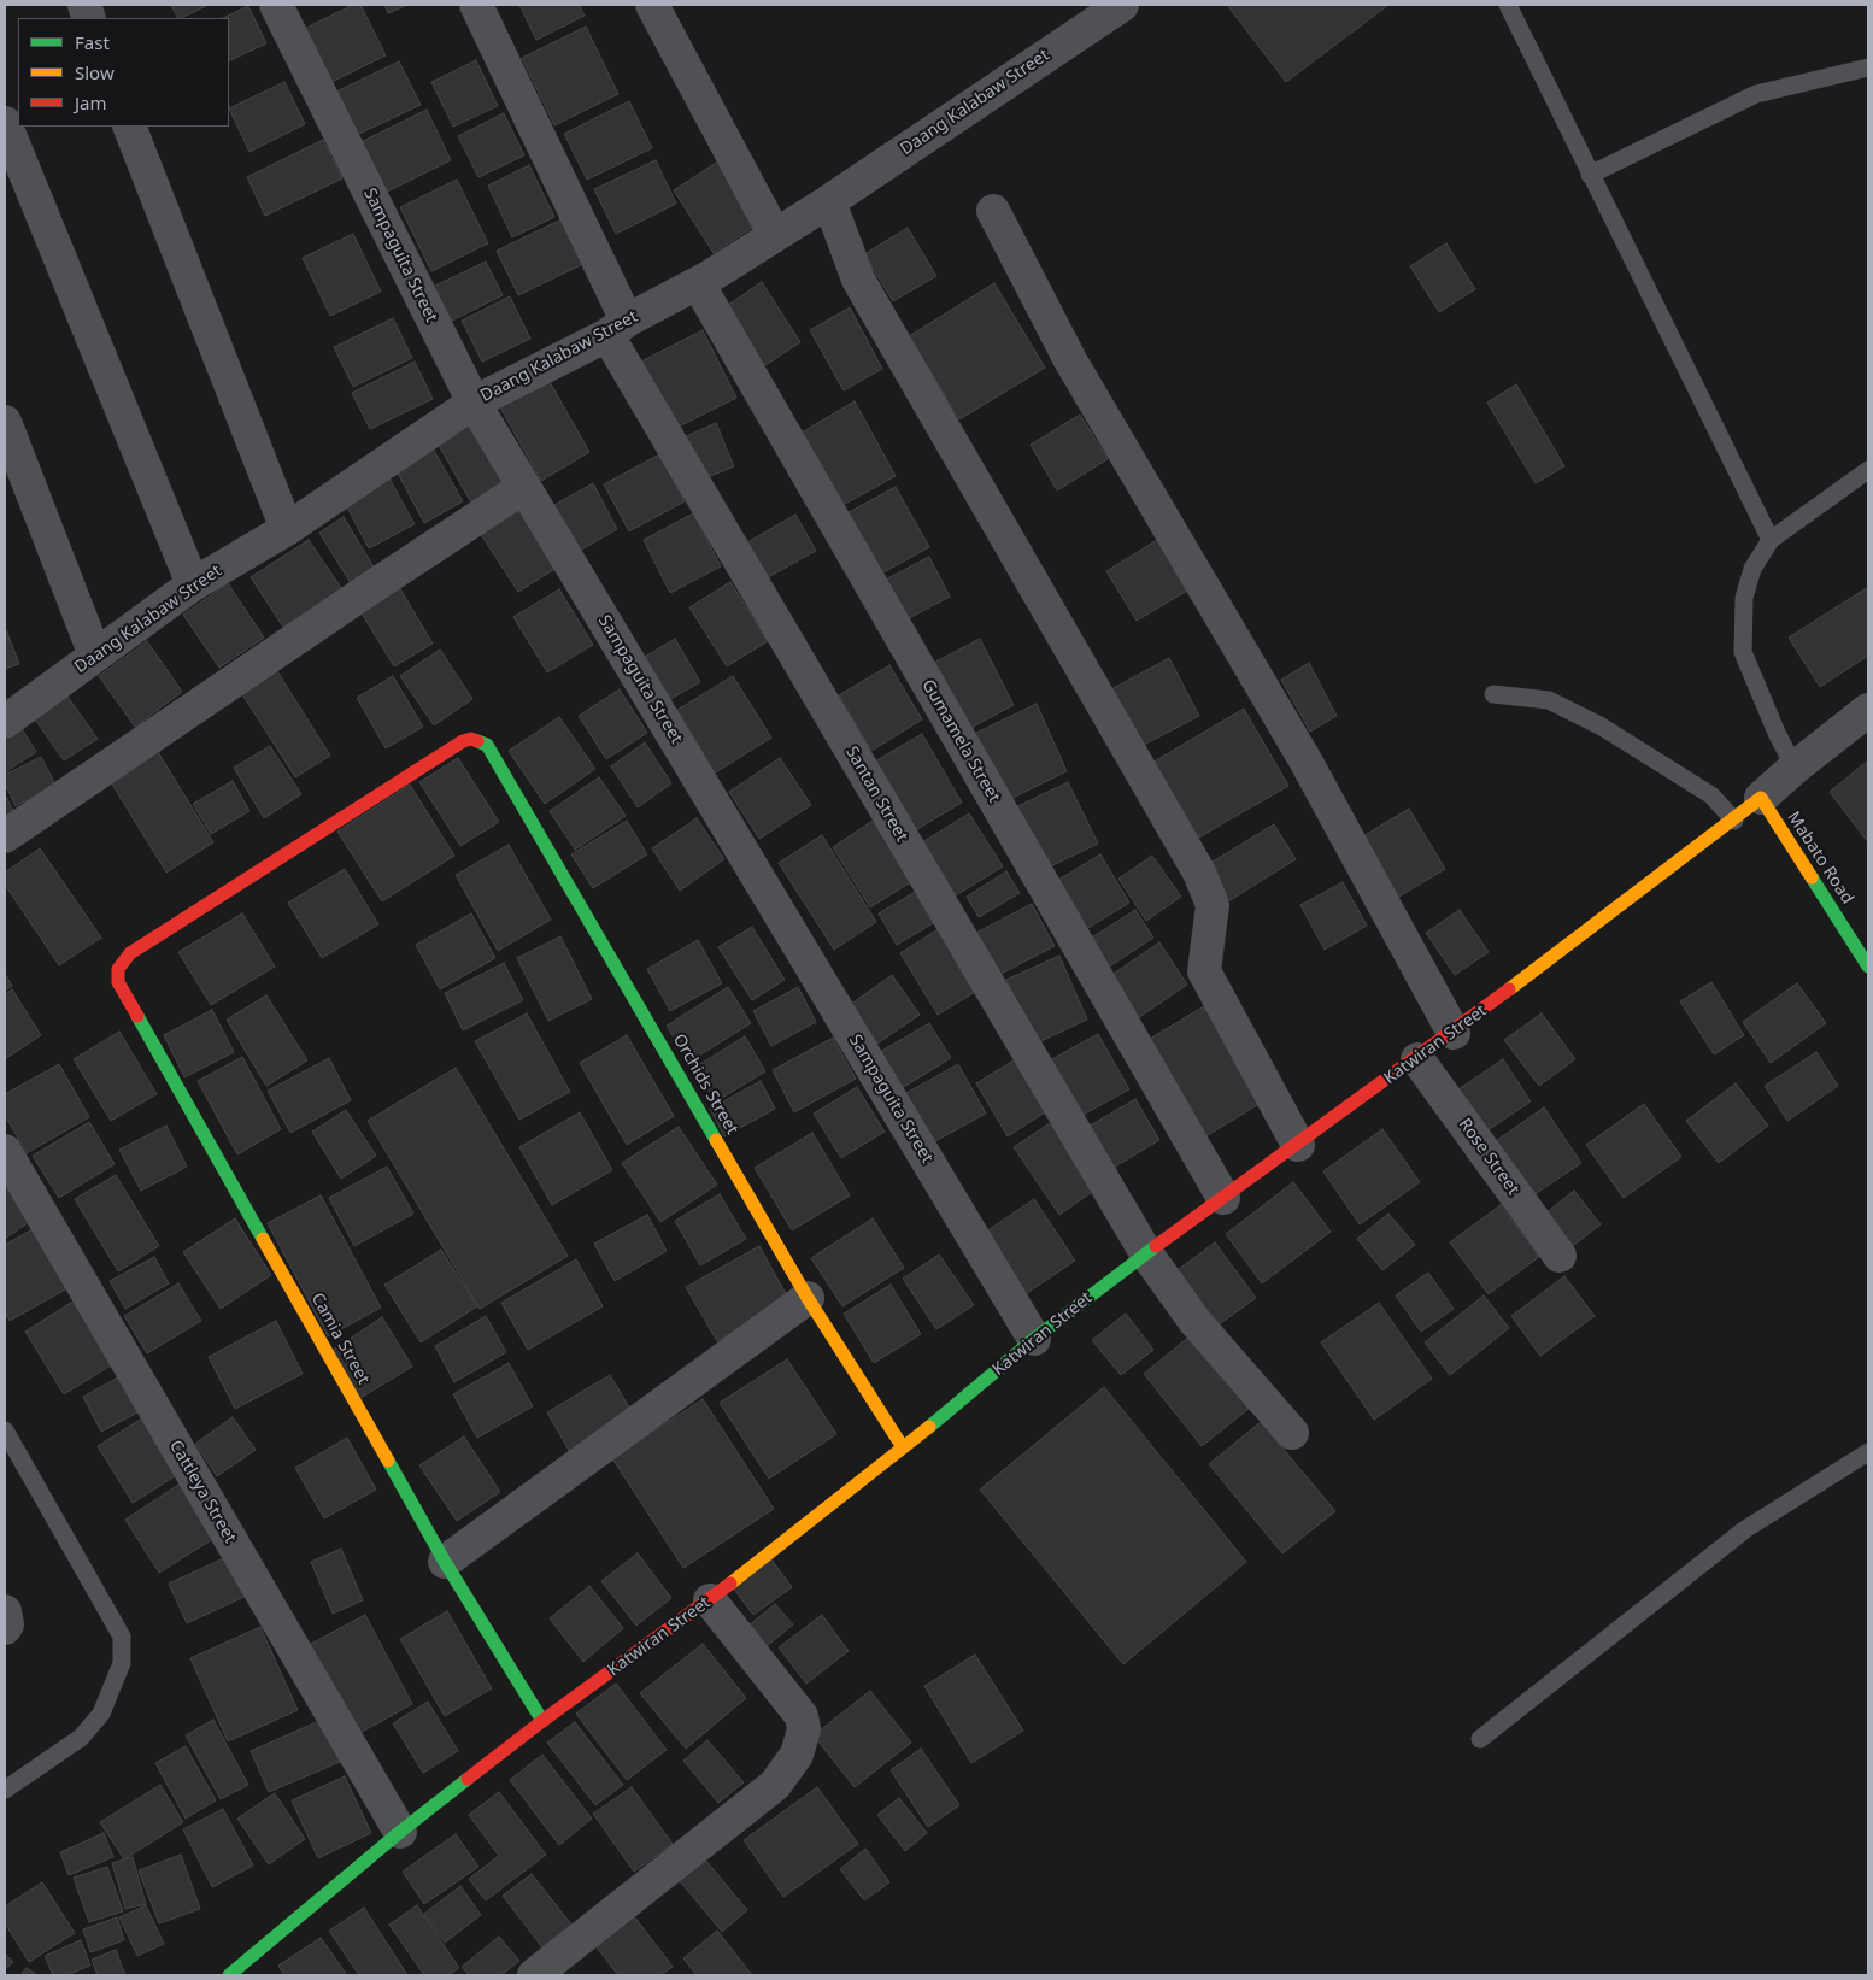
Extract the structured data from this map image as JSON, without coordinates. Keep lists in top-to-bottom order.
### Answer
{
  "streets": {
    "street": [
      "Daang Kalabaw Street",
      "Sampaguita Street",
      "Gumamela Street",
      "Santan Street",
      "Mabato Road",
      "Katwiran Street",
      "Orchids Street",
      "Rose Street",
      "Camia Street",
      "Cattleya Street"
    ]
  },
  "crossings": [
    ["Daang Kalabaw Street", "Sampaguita Street"],
    ["Daang Kalabaw Street", "Gumamela Street"],
    ["Daang Kalabaw Street", "Santan Street"],
    ["Sampaguita Street", "Katwiran Street"],
    ["Gumamela Street", "Katwiran Street"],
    ["Santan Street", "Katwiran Street"],
    ["Mabato Road", "Katwiran Street"],
    ["Katwiran Street", "Orchids Street"],
    ["Katwiran Street", "Rose Street"],
    ["Katwiran Street", "Camia Street"],
    ["Katwiran Street", "Cattleya Street"],
    ["Orchids Street", "Camia Street"]
  ],
  "legend": ["Fast", "Slow", "Jam"]
}
